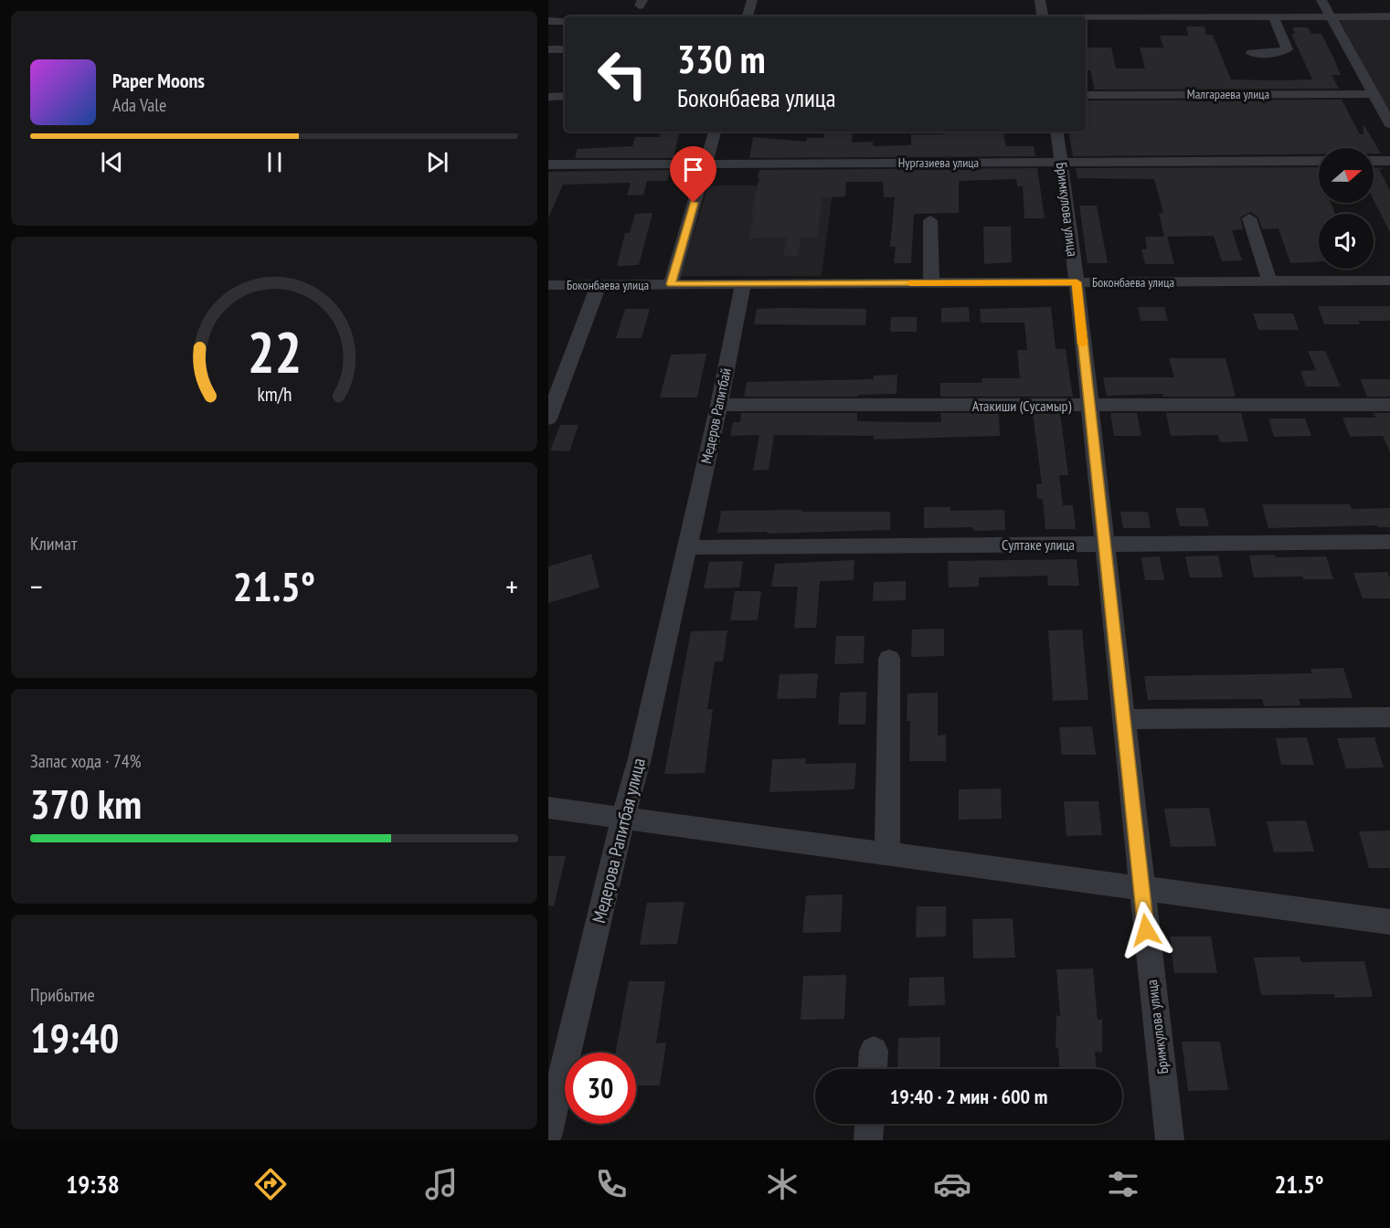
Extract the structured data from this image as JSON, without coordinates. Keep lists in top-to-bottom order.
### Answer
{
  "streets": {
    "street": [
      "Малгараева улица",
      "Нургазиева улица",
      "Бримкулова улица",
      "Боконбаева улица",
      "Атакиши (Сусамыр)",
      "Медеров Рапитбай",
      "Султаке улица",
      "Медерова Рапитбая улица"
    ]
  },
  "crossings": [
    ["Нургазиева улица", "Бримкулова улица"],
    ["Бримкулова улица", "Боконбаева улица"],
    ["Бримкулова улица", "Атакиши (Сусамыр)"],
    ["Бримкулова улица", "Султаке улица"],
    ["Боконбаева улица", "Медеров Рапитбай"],
    ["Атакиши (Сусамыр)", "Медеров Рапитбай"],
    ["Медеров Рапитбай", "Султаке улица"],
    ["Медеров Рапитбай", "Медерова Рапитбая улица"],
    ["Султаке улица", "Медерова Рапитбая улица"]
  ],
  "north": "right",
  "page": {
    "turn": ["330 m", "Боконбаева улица"],
    "song": ["Paper Moons", "Ada Vale"],
    "tile": [
      "Климат",
      ["Запас хода · 74%", "370 km"],
      ["Прибытие", "19:40"]
    ],
    "heat": ["−", "21.5°", "+"],
    "limit": "30",
    "trip": "19:40 · 2 мин · 600 m",
    "tabs": ["19:38", "21.5°"],
    "gauge": ["22", "km/h"]
  }
}
